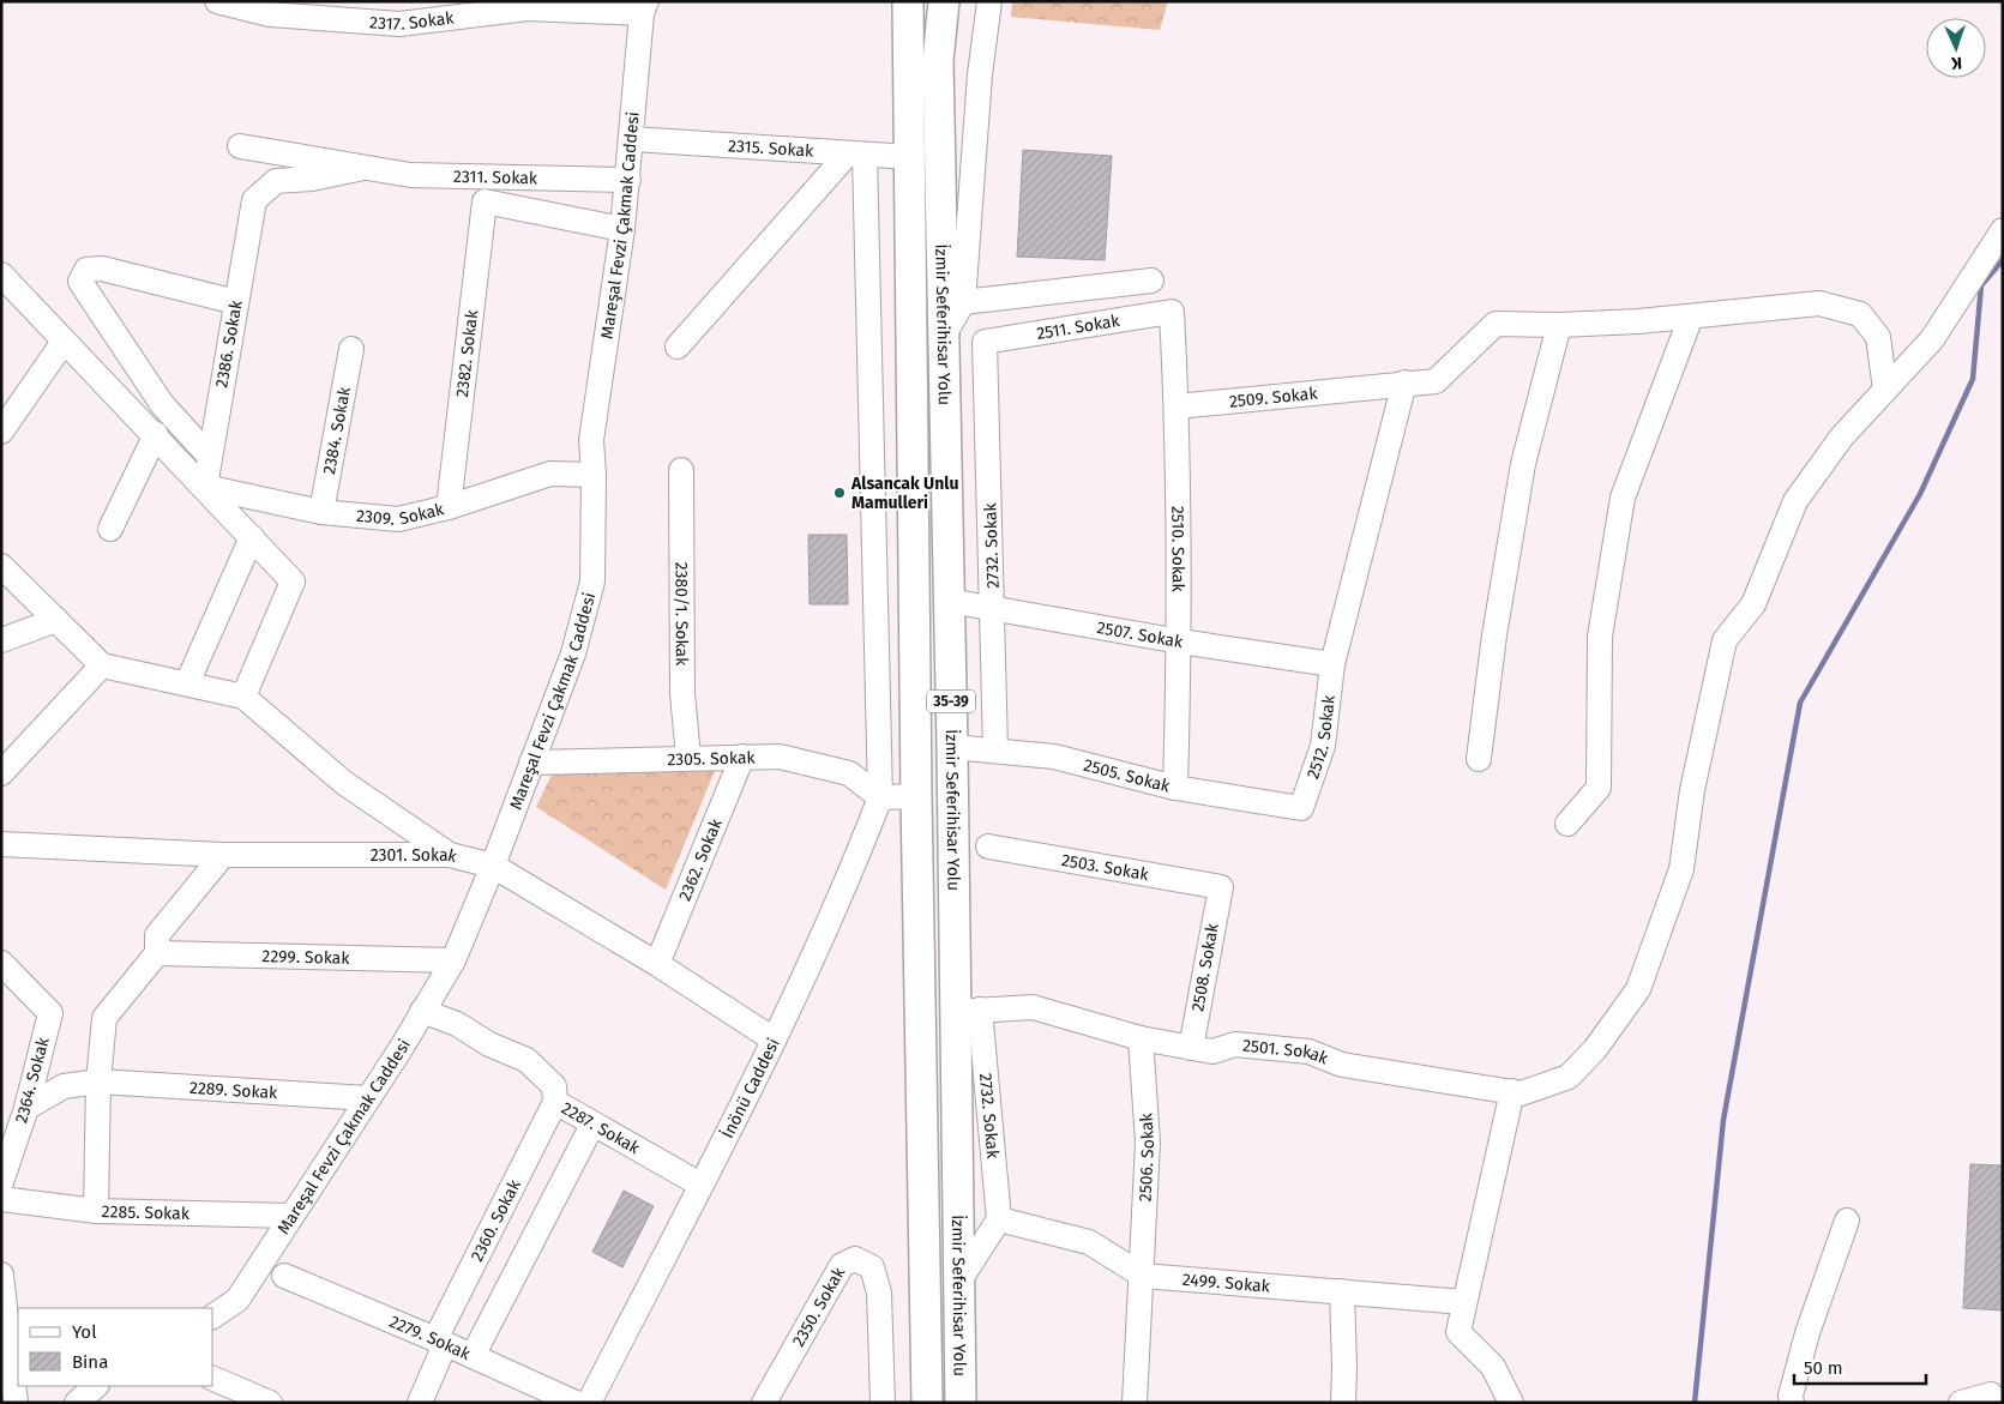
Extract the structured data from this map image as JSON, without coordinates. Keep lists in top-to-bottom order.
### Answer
{
  "streets": {
    "main road": ["İzmir Seferihisar Yolu", "35-39"],
    "street": [
      "2317. Sokak",
      "2315. Sokak",
      "2311. Sokak",
      "Mareşal Fevzi Çakmak Caddesi",
      "2511. Sokak",
      "2386. Sokak",
      "2382. Sokak",
      "2509. Sokak",
      "2384. Sokak",
      "2309. Sokak",
      "2732. Sokak",
      "2510. Sokak",
      "2380/1. Sokak",
      "2507. Sokak",
      "2512. Sokak",
      "2305. Sokak",
      "2505. Sokak",
      "2301. Sokak",
      "2362. Sokak",
      "2503. Sokak",
      "2299. Sokak",
      "2508. Sokak",
      "2501. Sokak",
      "2364. Sokak",
      "İnönü Caddesi",
      "2289. Sokak",
      "2287. Sokak",
      "2506. Sokak",
      "2285. Sokak",
      "2360. Sokak",
      "2499. Sokak",
      "2350. Sokak",
      "2279. Sokak"
    ]
  },
  "crossings": [
    ["2317. Sokak", "Mareşal Fevzi Çakmak Caddesi"],
    ["2315. Sokak", "Mareşal Fevzi Çakmak Caddesi"],
    ["2315. Sokak", "İzmir Seferihisar Yolu"],
    ["2311. Sokak", "Mareşal Fevzi Çakmak Caddesi"],
    ["2311. Sokak", "2386. Sokak"],
    ["2311. Sokak", "2382. Sokak"],
    ["Mareşal Fevzi Çakmak Caddesi", "2309. Sokak"],
    ["Mareşal Fevzi Çakmak Caddesi", "2305. Sokak"],
    ["Mareşal Fevzi Çakmak Caddesi", "2301. Sokak"],
    ["Mareşal Fevzi Çakmak Caddesi", "2299. Sokak"],
    ["Mareşal Fevzi Çakmak Caddesi", "2289. Sokak"],
    ["Mareşal Fevzi Çakmak Caddesi", "2287. Sokak"],
    ["Mareşal Fevzi Çakmak Caddesi", "2285. Sokak"],
    ["İzmir Seferihisar Yolu", "2732. Sokak"],
    ["İzmir Seferihisar Yolu", "2507. Sokak"],
    ["İzmir Seferihisar Yolu", "2505. Sokak"],
    ["İzmir Seferihisar Yolu", "2501. Sokak"],
    ["2511. Sokak", "2732. Sokak"],
    ["2511. Sokak", "2510. Sokak"],
    ["2386. Sokak", "2309. Sokak"],
    ["2382. Sokak", "2309. Sokak"],
    ["2509. Sokak", "2510. Sokak"],
    ["2509. Sokak", "2512. Sokak"],
    ["2509. Sokak", "2501. Sokak"],
    ["2384. Sokak", "2309. Sokak"],
    ["2732. Sokak", "2507. Sokak"],
    ["2732. Sokak", "2505. Sokak"],
    ["2732. Sokak", "2501. Sokak"],
    ["2732. Sokak", "2499. Sokak"],
    ["2510. Sokak", "2507. Sokak"],
    ["2510. Sokak", "2505. Sokak"],
    ["2380/1. Sokak", "2305. Sokak"],
    ["2507. Sokak", "2512. Sokak"],
    ["2512. Sokak", "2505. Sokak"],
    ["2305. Sokak", "2362. Sokak"],
    ["2305. Sokak", "İnönü Caddesi"],
    ["2301. Sokak", "2362. Sokak"],
    ["2301. Sokak", "İnönü Caddesi"],
    ["2503. Sokak", "2508. Sokak"],
    ["2508. Sokak", "2501. Sokak"],
    ["2501. Sokak", "2506. Sokak"],
    ["2364. Sokak", "2289. Sokak"],
    ["İnönü Caddesi", "2287. Sokak"],
    ["2287. Sokak", "2360. Sokak"],
    ["2506. Sokak", "2499. Sokak"],
    ["2360. Sokak", "2279. Sokak"]
  ],
  "places": ["Alsancak Unlu Mamulleri"],
  "legend": ["Yol", "Bina"],
  "scale_bar": "50 m",
  "north": "bottom"
}
